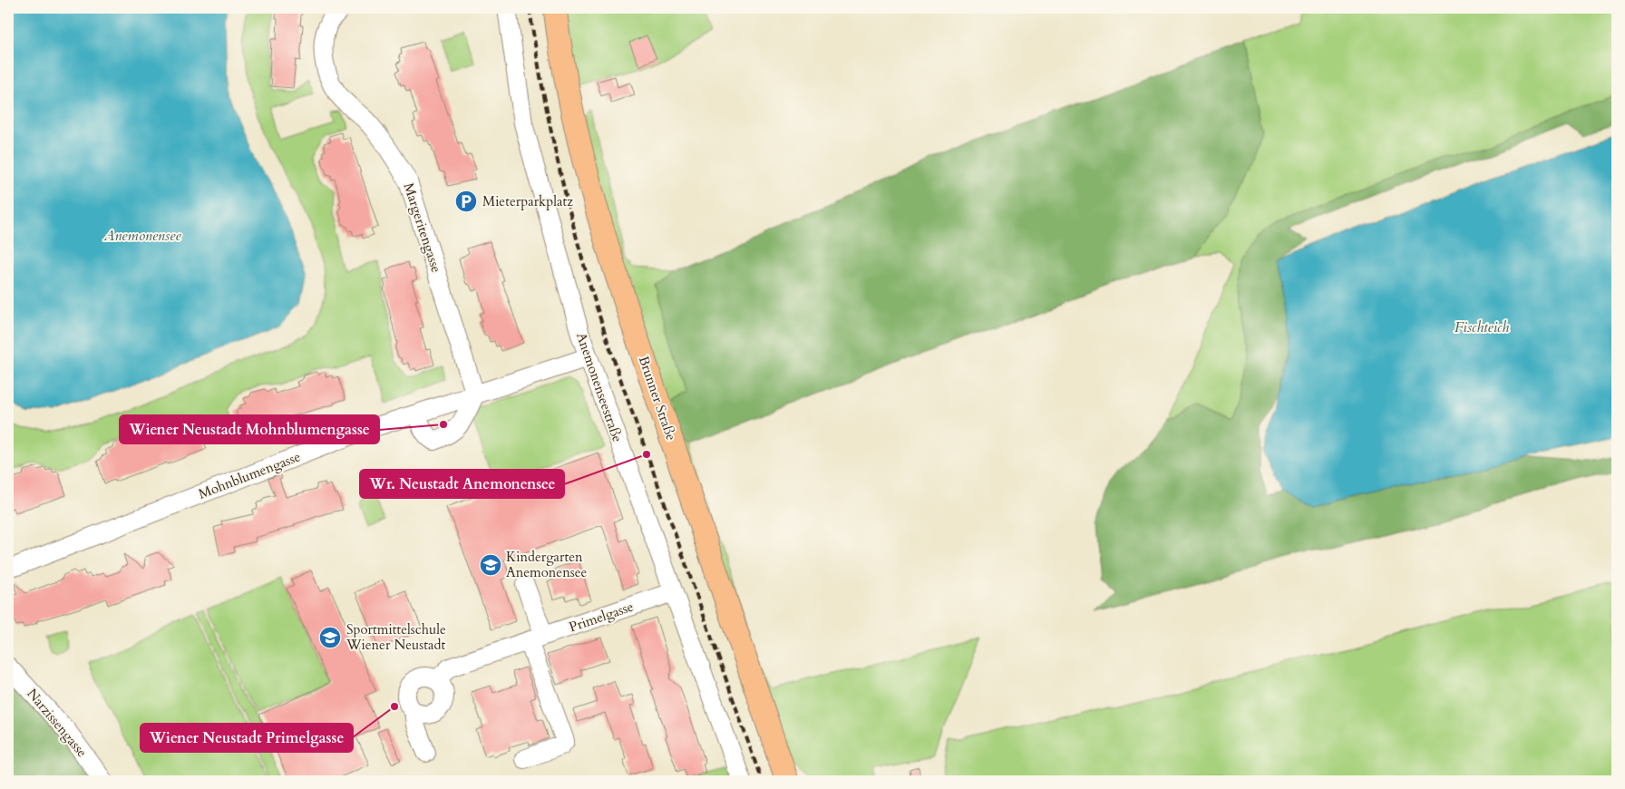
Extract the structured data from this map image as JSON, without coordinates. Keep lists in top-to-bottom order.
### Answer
{
  "streets": {
    "main road": ["Brunner Straße"],
    "street": [
      "Margeritengasse",
      "Anemonenseestraße",
      "Mohnblumengasse",
      "Primelgasse",
      "Narzissengasse"
    ]
  },
  "crossings": [
    ["Margeritengasse", "Mohnblumengasse"],
    ["Anemonenseestraße", "Mohnblumengasse"],
    ["Anemonenseestraße", "Primelgasse"]
  ],
  "water": ["Anemonensee", "Fischteich"],
  "places": {
    "parking": ["Mieterparkplatz"],
    "other": ["Wiener Neustadt Mohnblumengasse", "Wr. Neustadt Anemonensee", "Wiener Neustadt Primelgasse"],
    "school or university": ["Kindergarten Anemonensee", "Sportmittelschule Wiener Neustadt"]
  }
}
